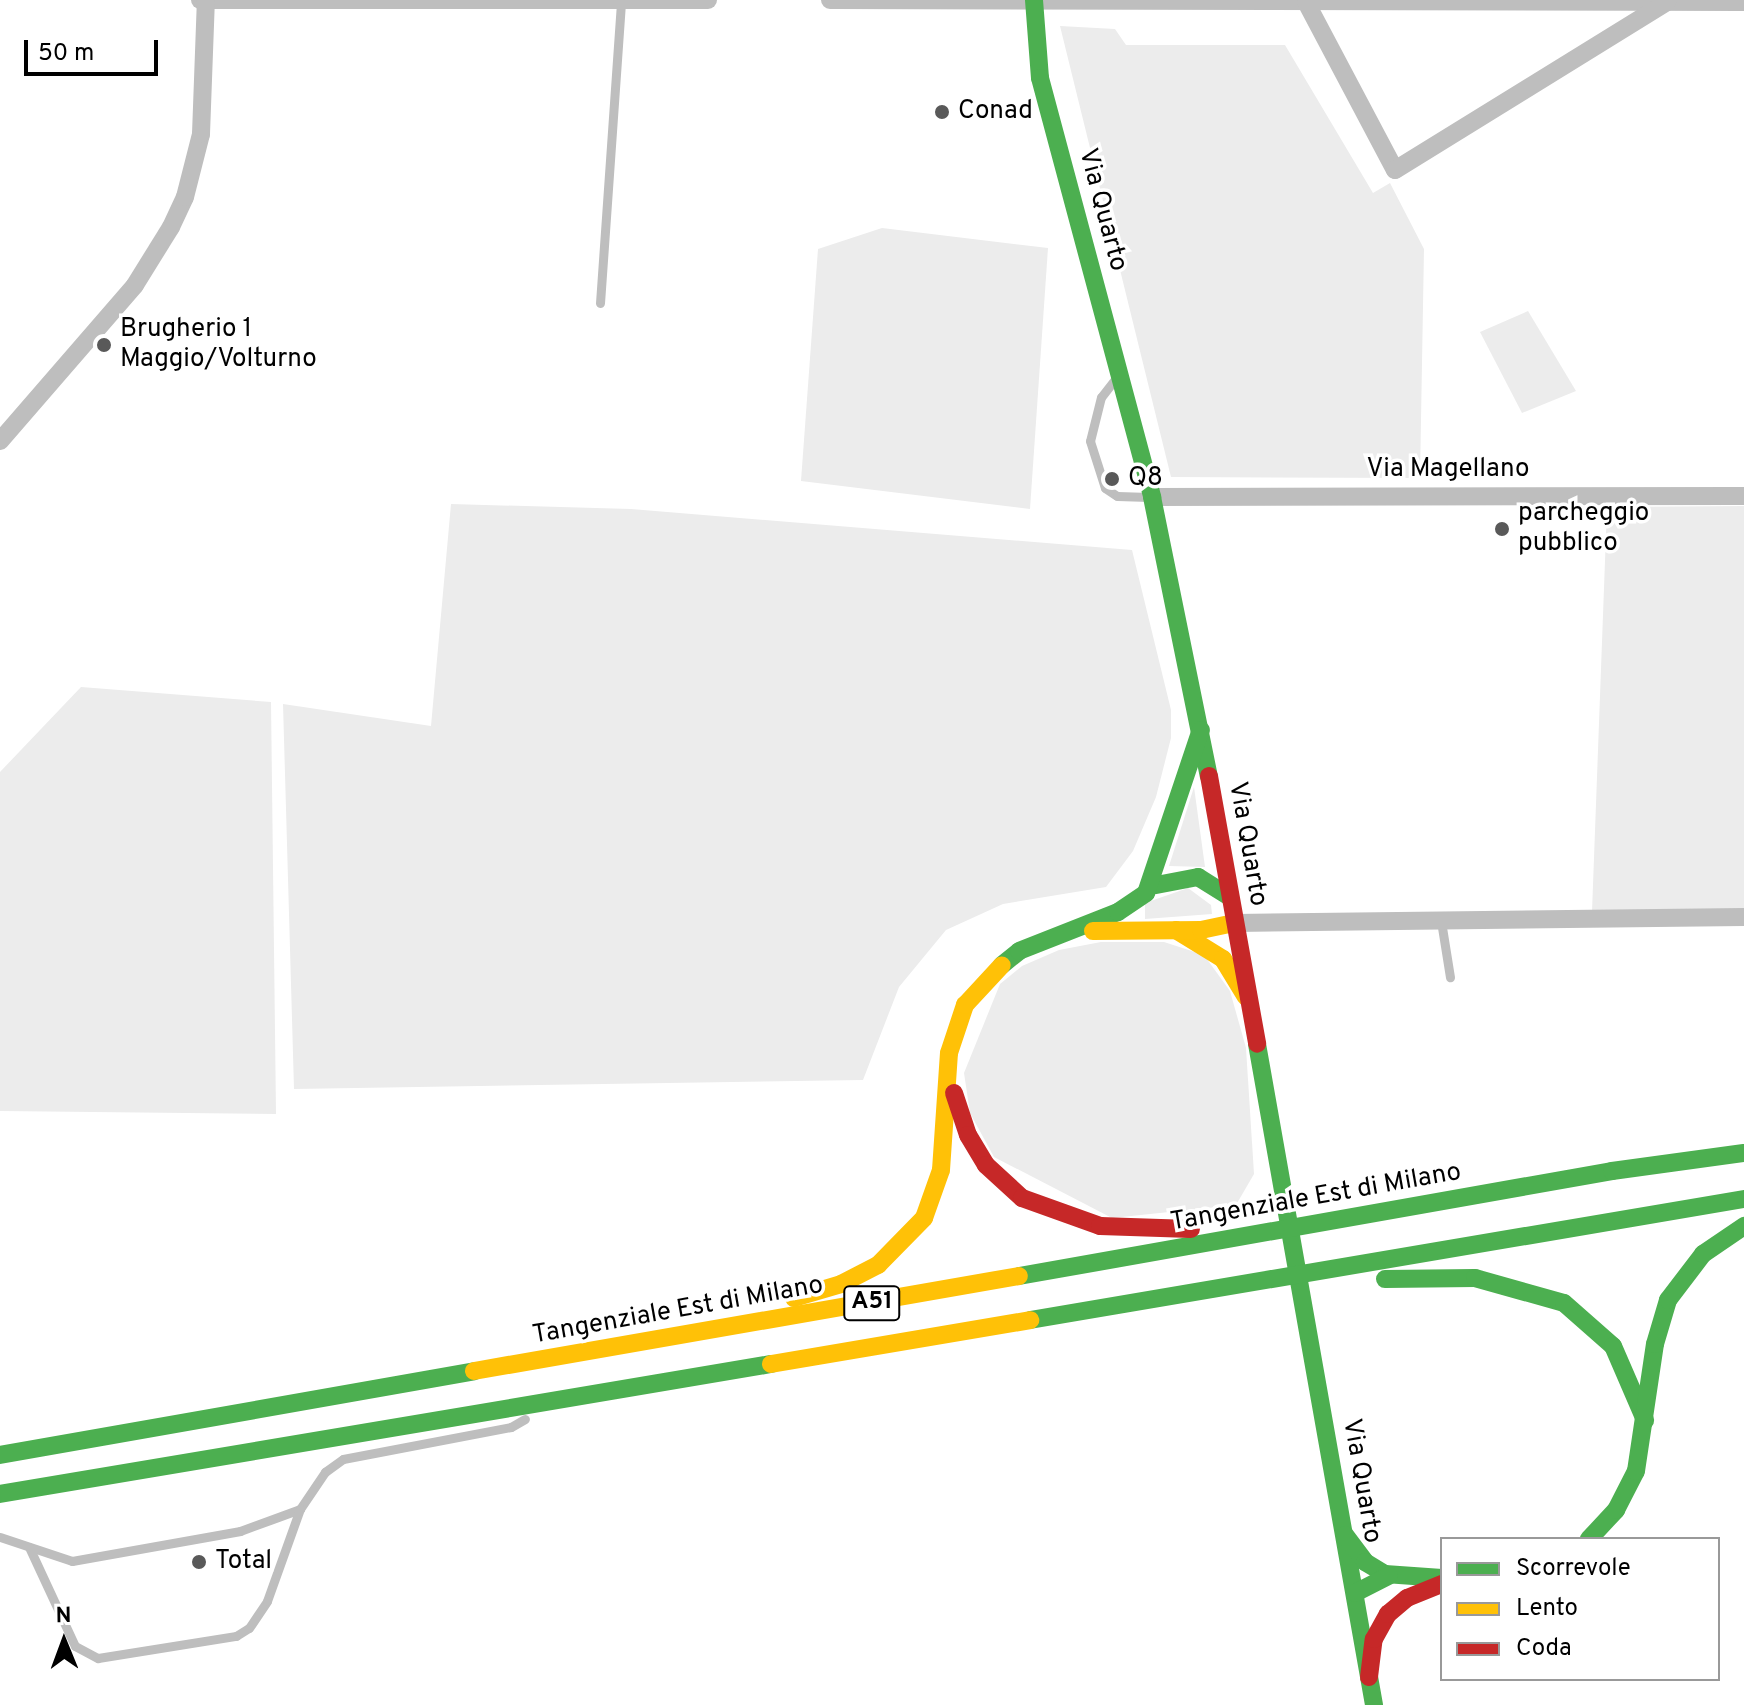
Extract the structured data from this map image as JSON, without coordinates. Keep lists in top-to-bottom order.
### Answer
{
  "streets": {
    "main road": ["Via Quarto", "Tangenziale Est di Milano", "A51"],
    "street": ["Via Magellano"]
  },
  "crossings": [
    ["Via Quarto", "Via Magellano"]
  ],
  "places": [
    "Conad",
    "Brugherio 1 Maggio/Volturno",
    "Q8",
    "parcheggio pubblico",
    "Total"
  ],
  "legend": ["Scorrevole", "Lento", "Coda"],
  "scale_bar": "50 m",
  "north": "top"
}
